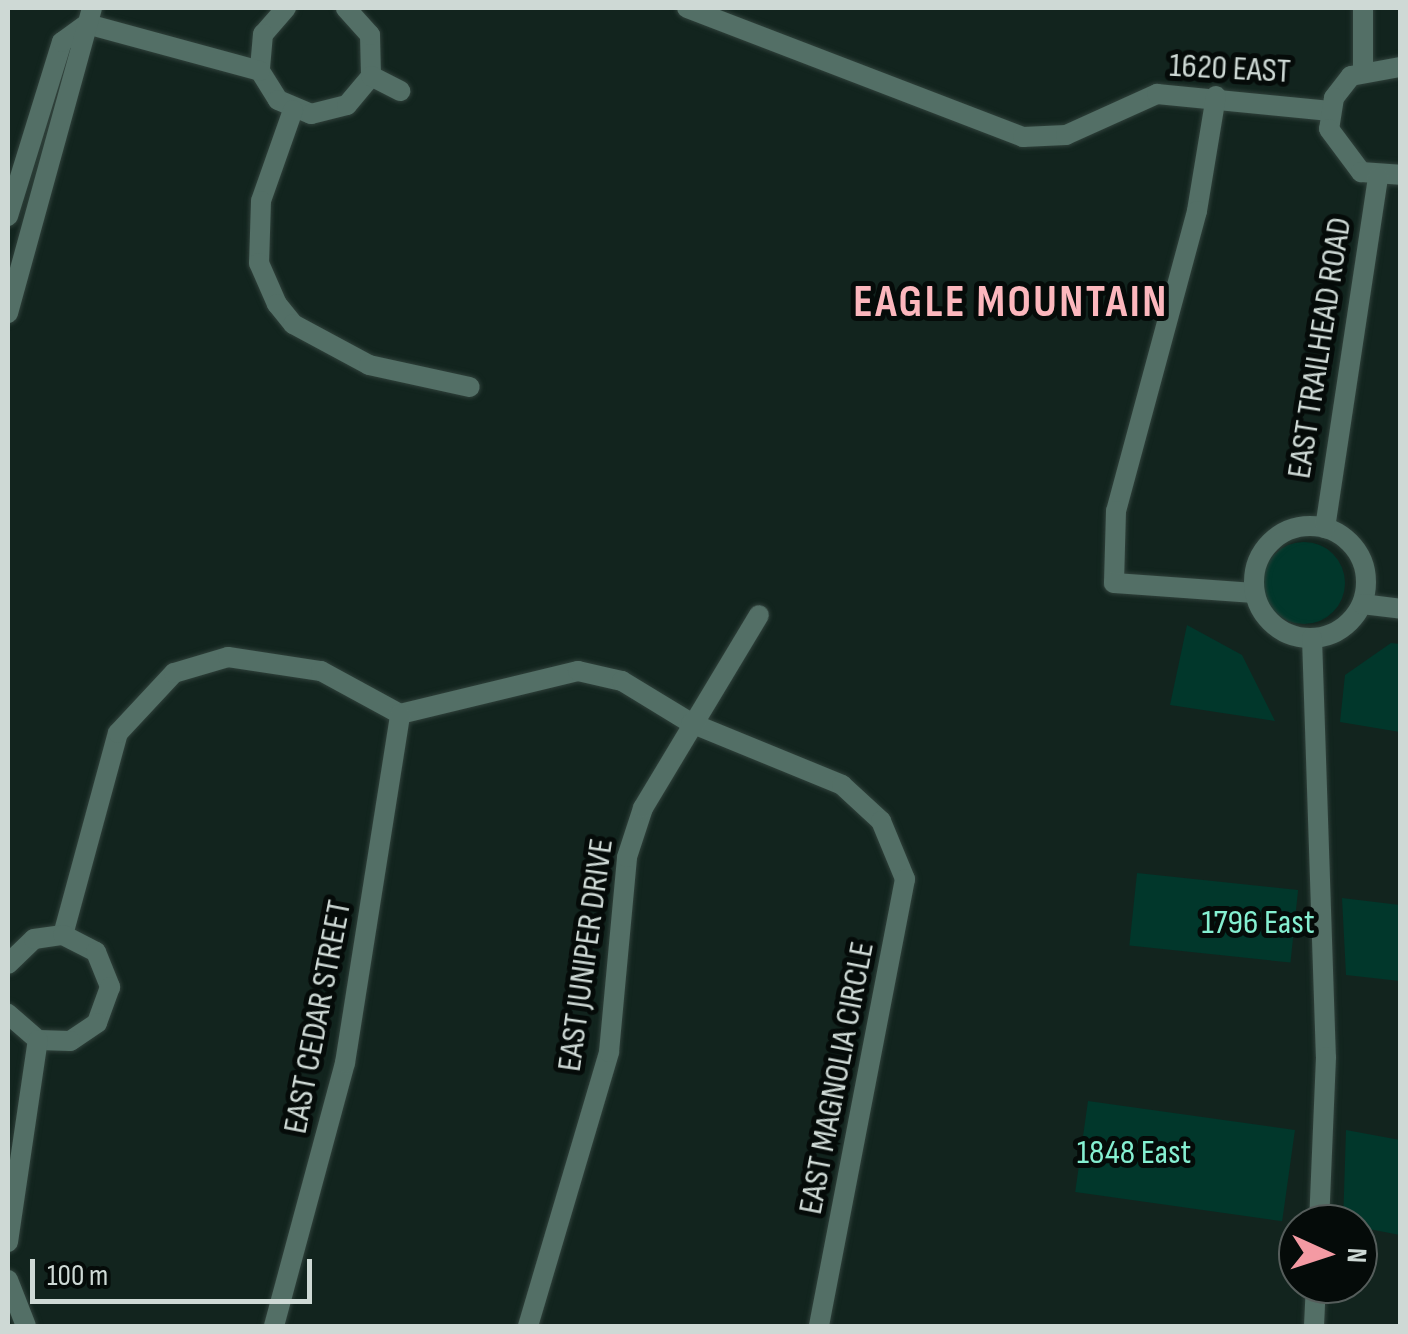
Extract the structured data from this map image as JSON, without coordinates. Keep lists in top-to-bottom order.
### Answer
{
  "streets": {
    "street": [
      "1620 EAST",
      "EAST TRAILHEAD ROAD",
      "EAST JUNIPER DRIVE",
      "EAST CEDAR STREET",
      "EAST MAGNOLIA CIRCLE"
    ]
  },
  "crossings": [
    ["EAST JUNIPER DRIVE", "EAST MAGNOLIA CIRCLE"]
  ],
  "districts": ["EAGLE MOUNTAIN"],
  "parks": ["1796 East", "1848 East"],
  "scale_bar": "100 m",
  "north": "right"
}
